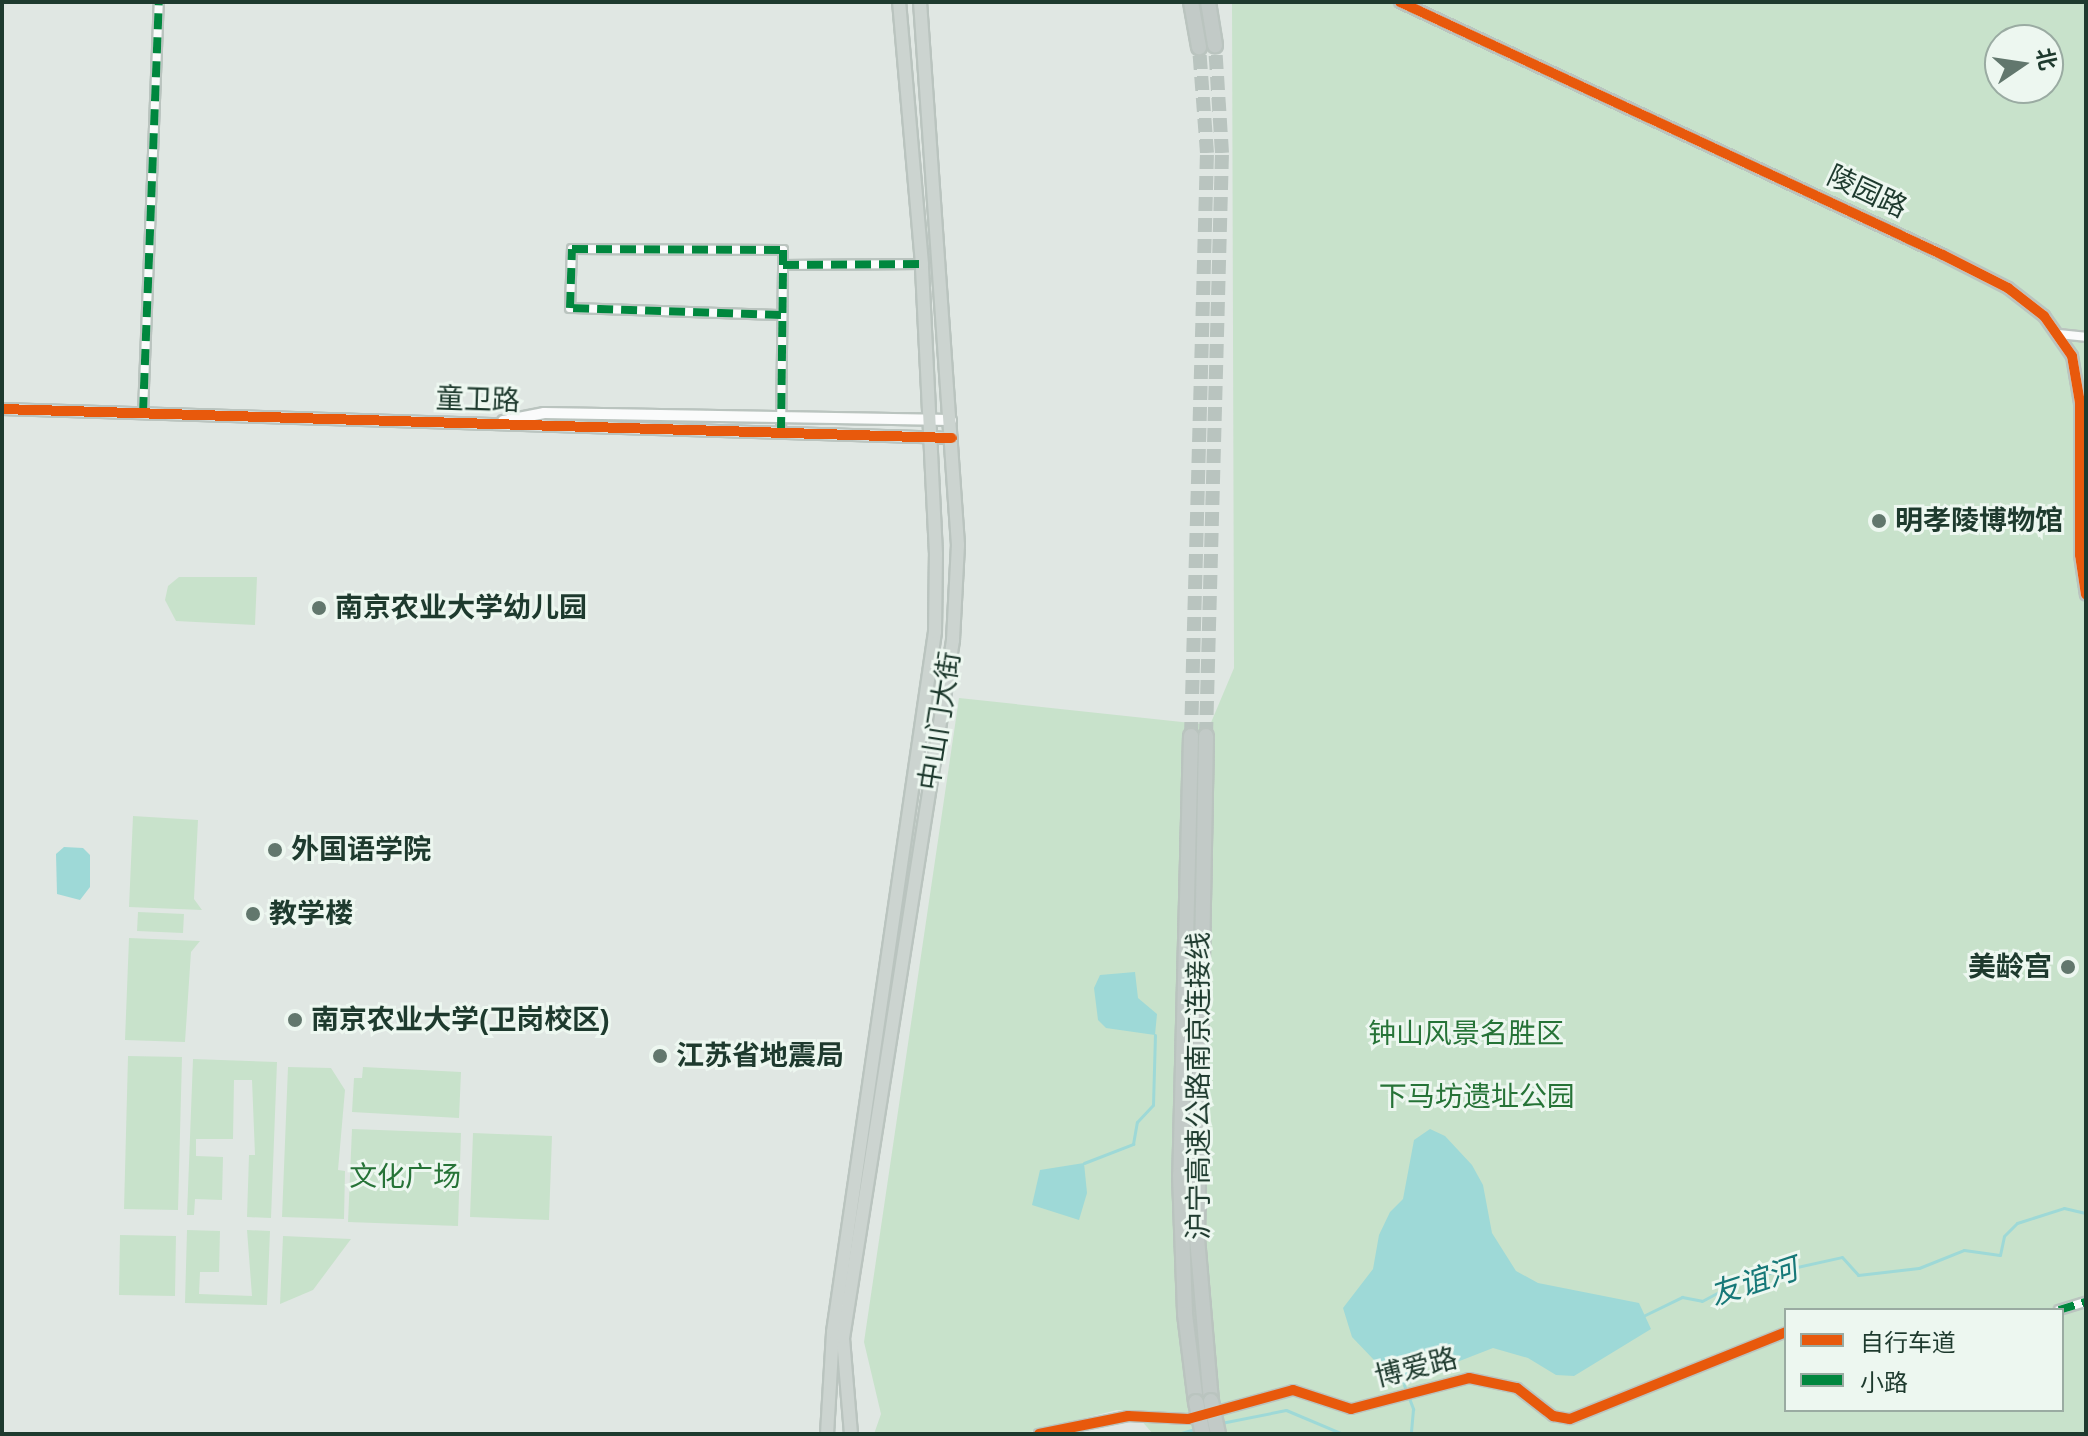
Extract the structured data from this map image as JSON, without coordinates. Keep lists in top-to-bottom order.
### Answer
{
  "streets": {
    "highway": ["沪宁高速公路南京连接线"],
    "main road": ["中山门大街"],
    "street": ["陵园路", "童卫路", "博爱路"]
  },
  "crossings": [
    ["童卫路", "中山门大街"]
  ],
  "water": ["友谊河"],
  "parks": ["钟山风景名胜区", "下马坊遗址公园", "文化广场"],
  "places": [
    "明孝陵博物馆",
    "南京农业大学幼儿园",
    "外国语学院",
    "教学楼",
    "美龄宫",
    "南京农业大学(卫岗校区)",
    "江苏省地震局"
  ],
  "legend": ["自行车道", "小路"],
  "north": "right"
}
